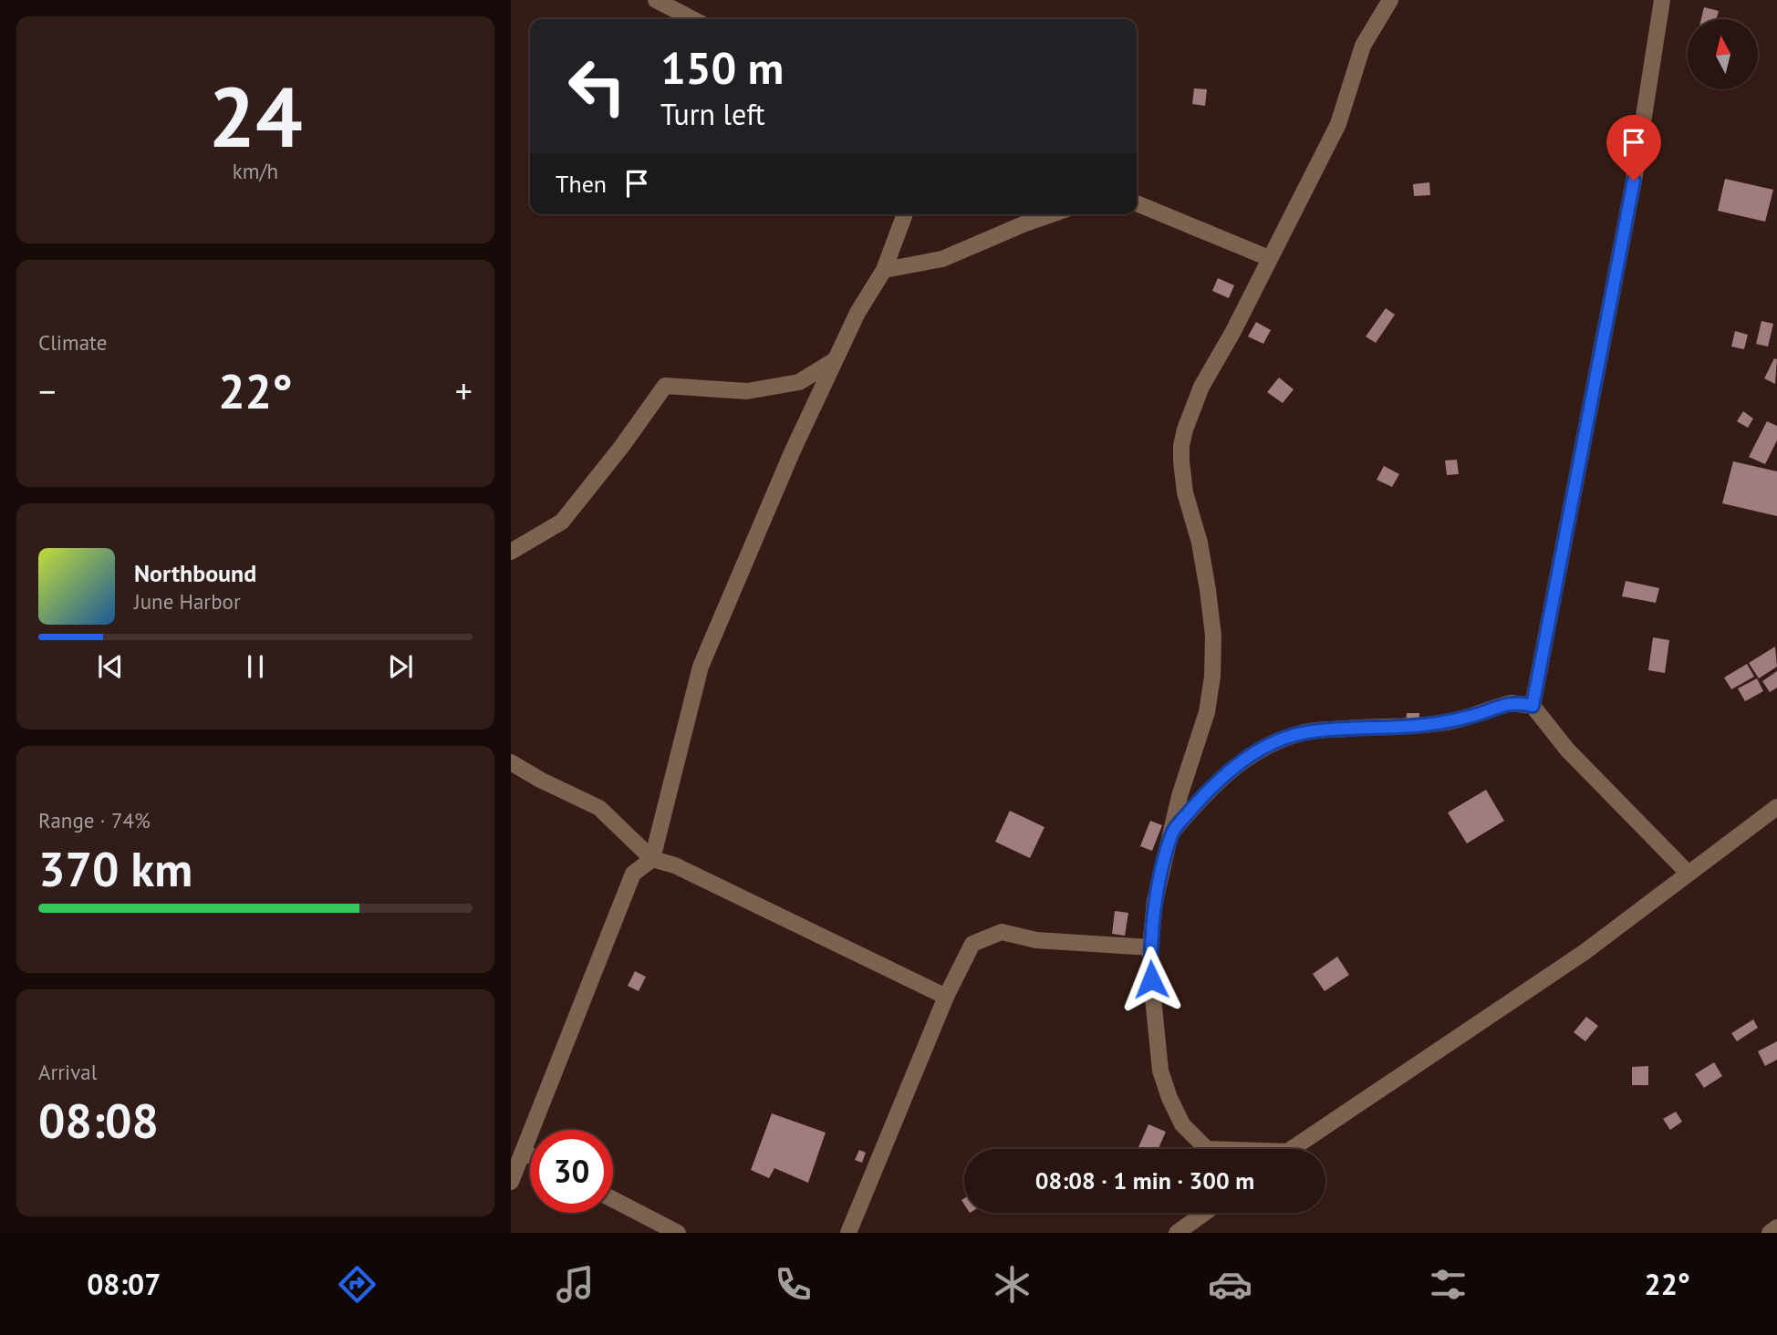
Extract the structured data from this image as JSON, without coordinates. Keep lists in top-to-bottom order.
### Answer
{
  "north": "top",
  "page": {
    "tile": [
      ["24", "km/h"],
      "Climate",
      ["Range · 74%", "370 km"],
      ["Arrival", "08:08"]
    ],
    "turn": ["150 m", "Turn left"],
    "then": "Then",
    "heat": ["−", "22°", "+"],
    "song": ["Northbound", "June Harbor"],
    "limit": "30",
    "trip": "08:08 · 1 min · 300 m",
    "tabs": ["08:07", "22°"]
  }
}
